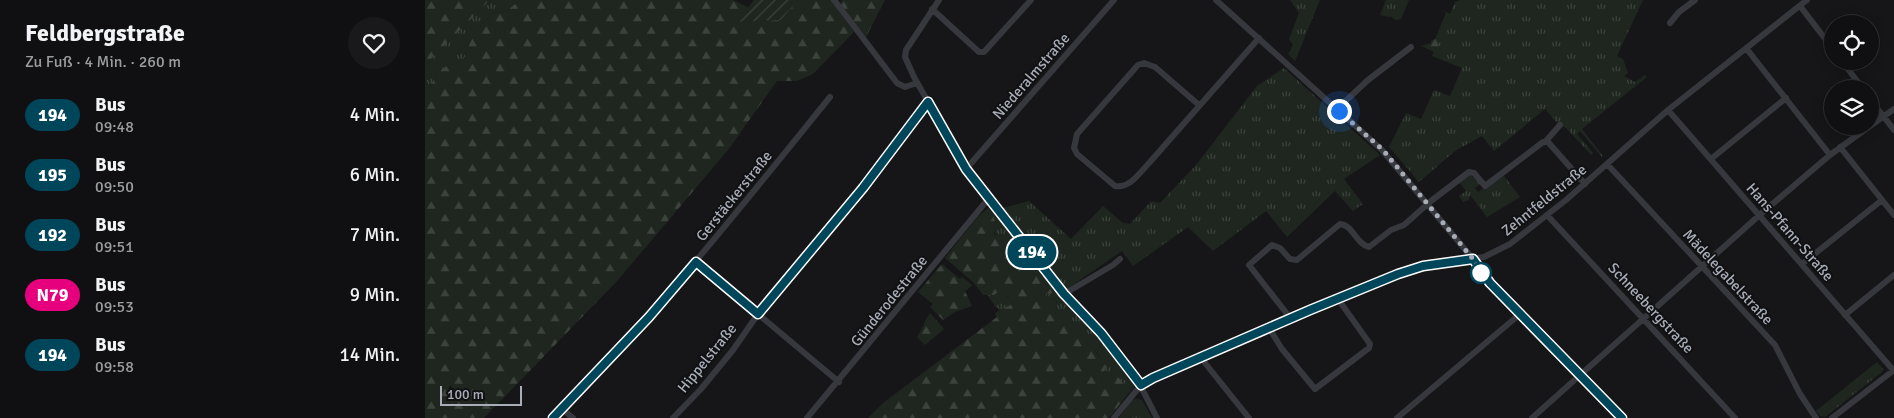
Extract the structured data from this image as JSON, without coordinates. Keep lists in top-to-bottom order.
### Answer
{
  "streets": {
    "street": [
      "Niederalmstraße",
      "Gerstäckerstraße",
      "Zehntfeldstraße",
      "Hans-Pfann-Straße",
      "Mädelegabelstraße",
      "Günderodestraße",
      "Schneebergstraße",
      "Hippelstraße"
    ]
  },
  "crossings": [
    ["Zehntfeldstraße", "Hans-Pfann-Straße"],
    ["Zehntfeldstraße", "Mädelegabelstraße"],
    ["Zehntfeldstraße", "Schneebergstraße"]
  ],
  "lines": ["bus line 194"],
  "scale_bar": "100 m",
  "page": {
    "heading": ["Feldbergstraße", "Zu Fuß · 4 Min. · 260 m"],
    "on_map": "194",
    "list": [
      {
        "mark": "194",
        "name": "Bus",
        "note": "09:48",
        "value": "4 Min."
      },
      {
        "mark": "195",
        "name": "Bus",
        "note": "09:50",
        "value": "6 Min."
      },
      {
        "mark": "192",
        "name": "Bus",
        "note": "09:51",
        "value": "7 Min."
      },
      {
        "mark": "N79",
        "name": "Bus",
        "note": "09:53",
        "value": "9 Min."
      },
      {
        "mark": "194",
        "name": "Bus",
        "note": "09:58",
        "value": "14 Min."
      }
    ],
    "scale": "100 m"
  }
}
